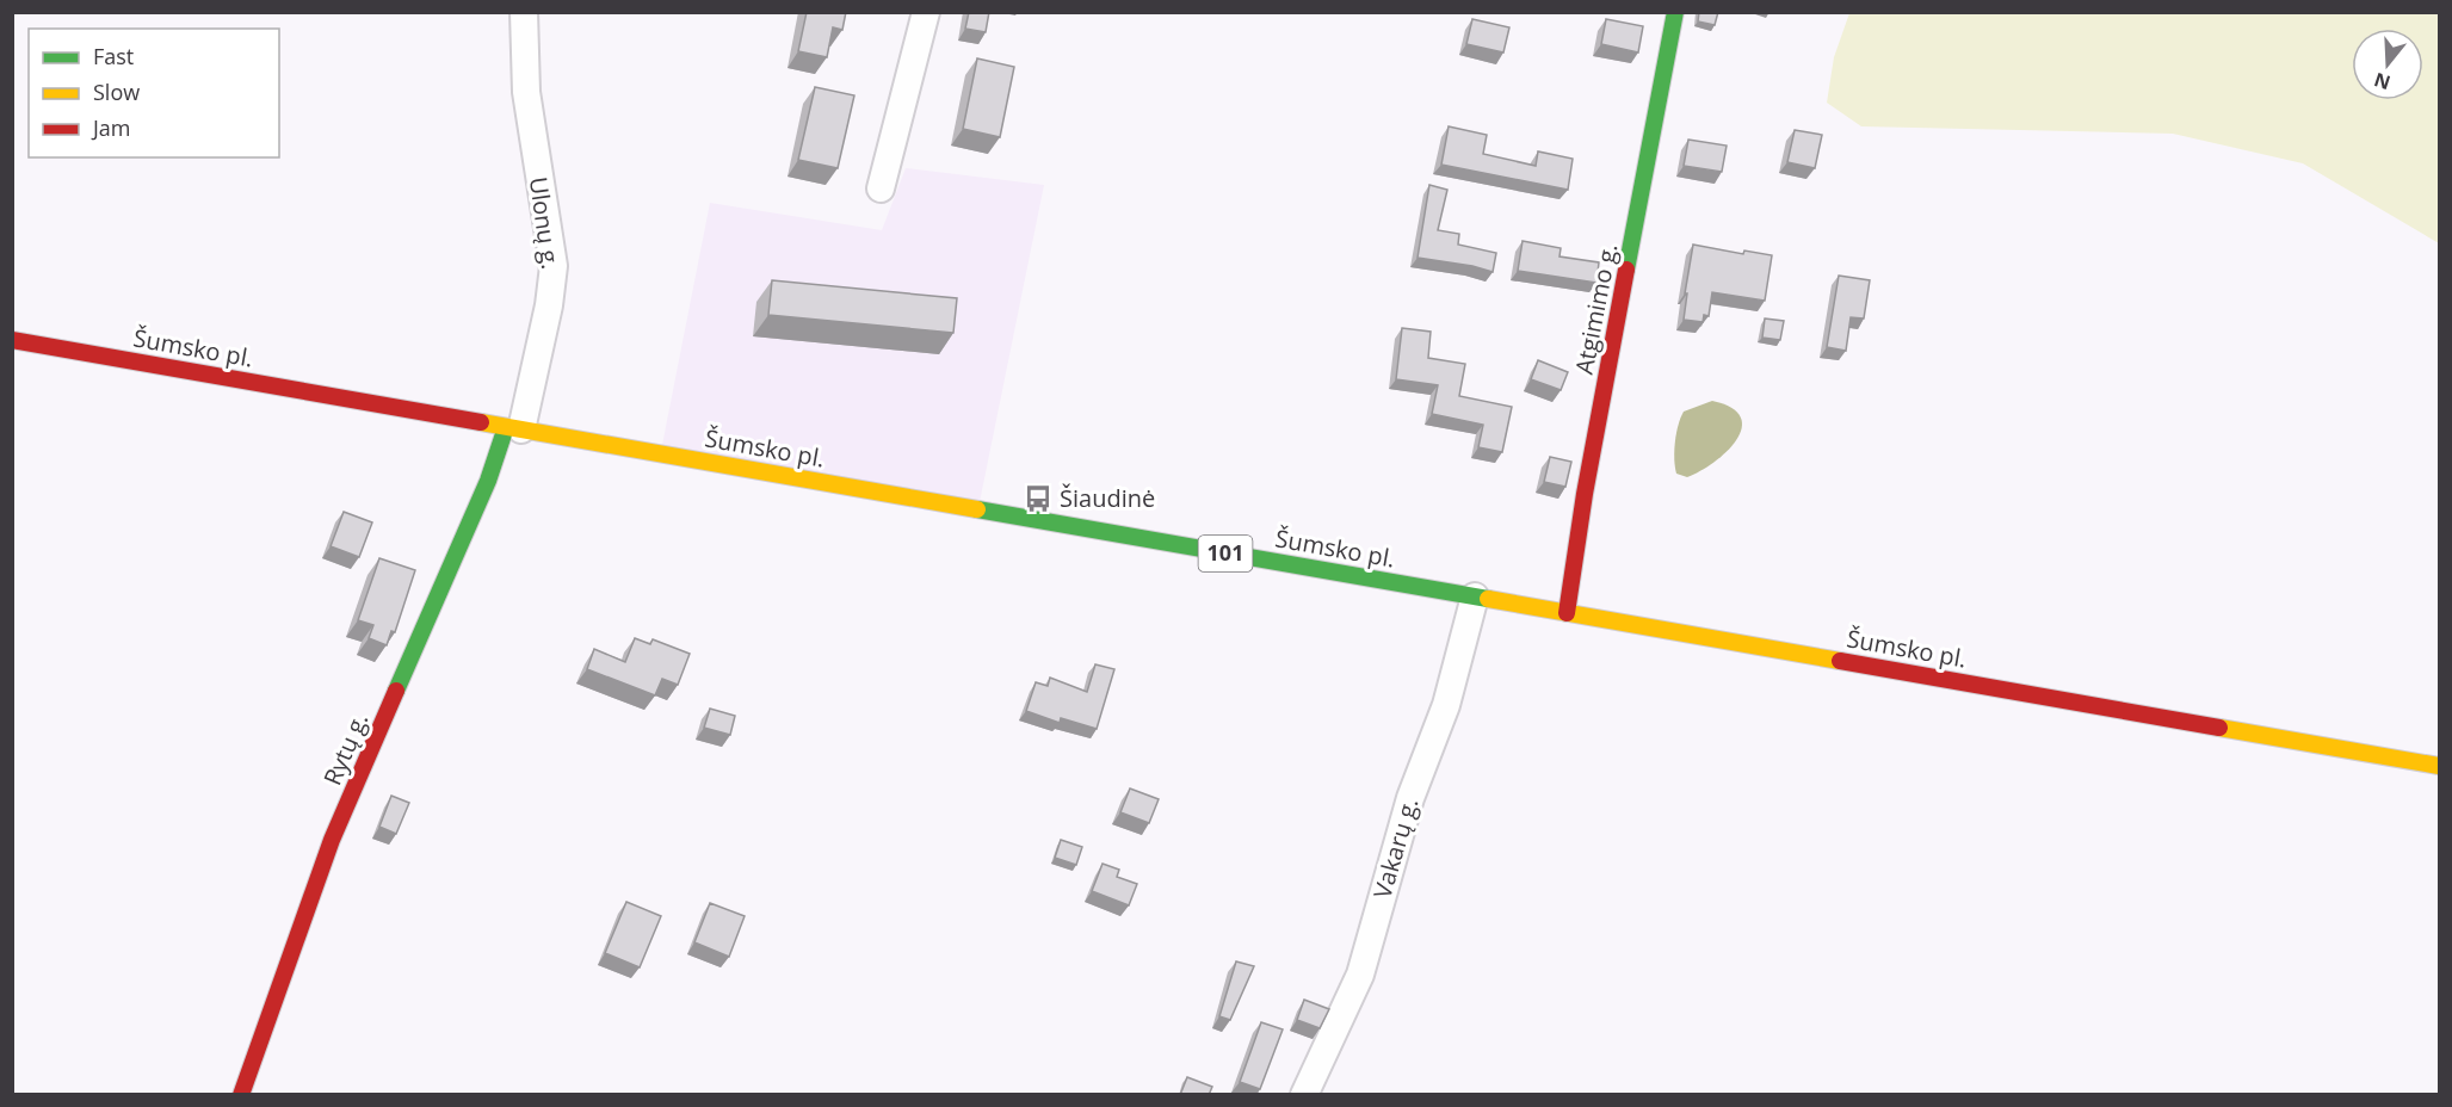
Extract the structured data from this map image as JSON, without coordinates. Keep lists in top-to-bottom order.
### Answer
{
  "streets": {
    "main road": [
      "Atgimimo g.",
      "Šumsko pl.",
      "101",
      "Rytų g."
    ],
    "street": ["Ulonų g.", "Vakarų g."]
  },
  "crossings": [
    ["Ulonų g.", "Šumsko pl."],
    ["Ulonų g.", "Rytų g."],
    ["Atgimimo g.", "Šumsko pl."],
    ["Šumsko pl.", "Rytų g."],
    ["Šumsko pl.", "Vakarų g."]
  ],
  "places": {
    "bus stop": ["Šiaudinė"]
  },
  "legend": ["Fast", "Slow", "Jam"],
  "north": "bottom"
}
